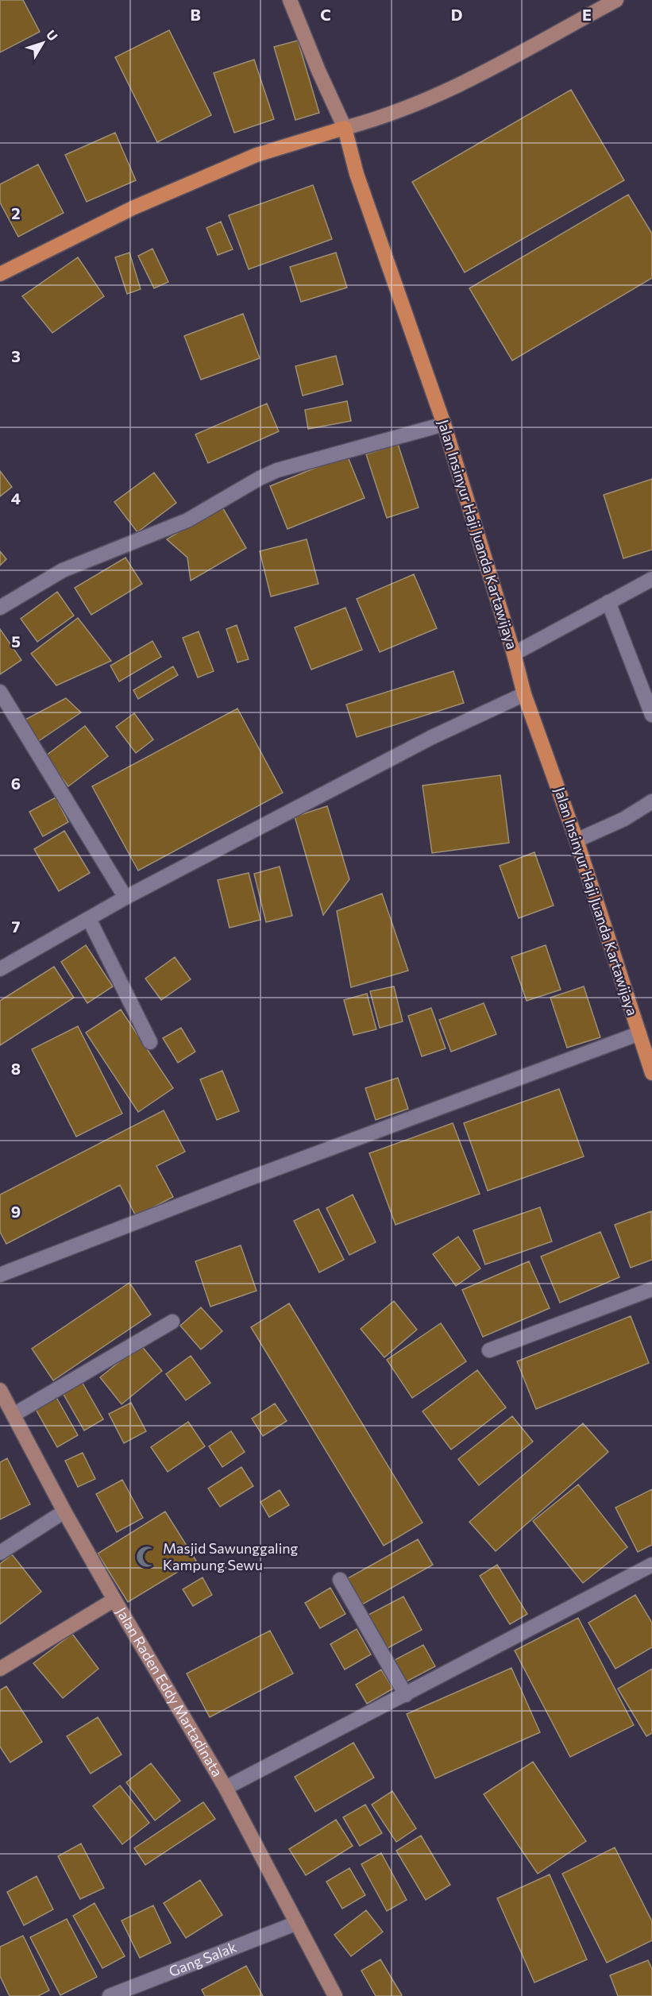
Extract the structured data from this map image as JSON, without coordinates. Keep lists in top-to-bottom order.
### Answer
{
  "streets": {
    "main road": ["Jalan Insinyur Haji Juanda Kartawijaya", "Jalan Raden Eddy Martadinata"],
    "street": ["Gang Salak"]
  },
  "crossings": [
    ["Jalan Raden Eddy Martadinata", "Gang Salak"]
  ],
  "places": {
    "mosque": ["Masjid Sawunggaling Kampung Sewu"]
  },
  "north": "top right",
  "grid": {
    "columns": [
      "B",
      "C",
      "D",
      "E"
    ],
    "rows": [
      "2",
      "3",
      "4",
      "5",
      "6",
      "7",
      "8",
      "9"
    ]
  }
}
